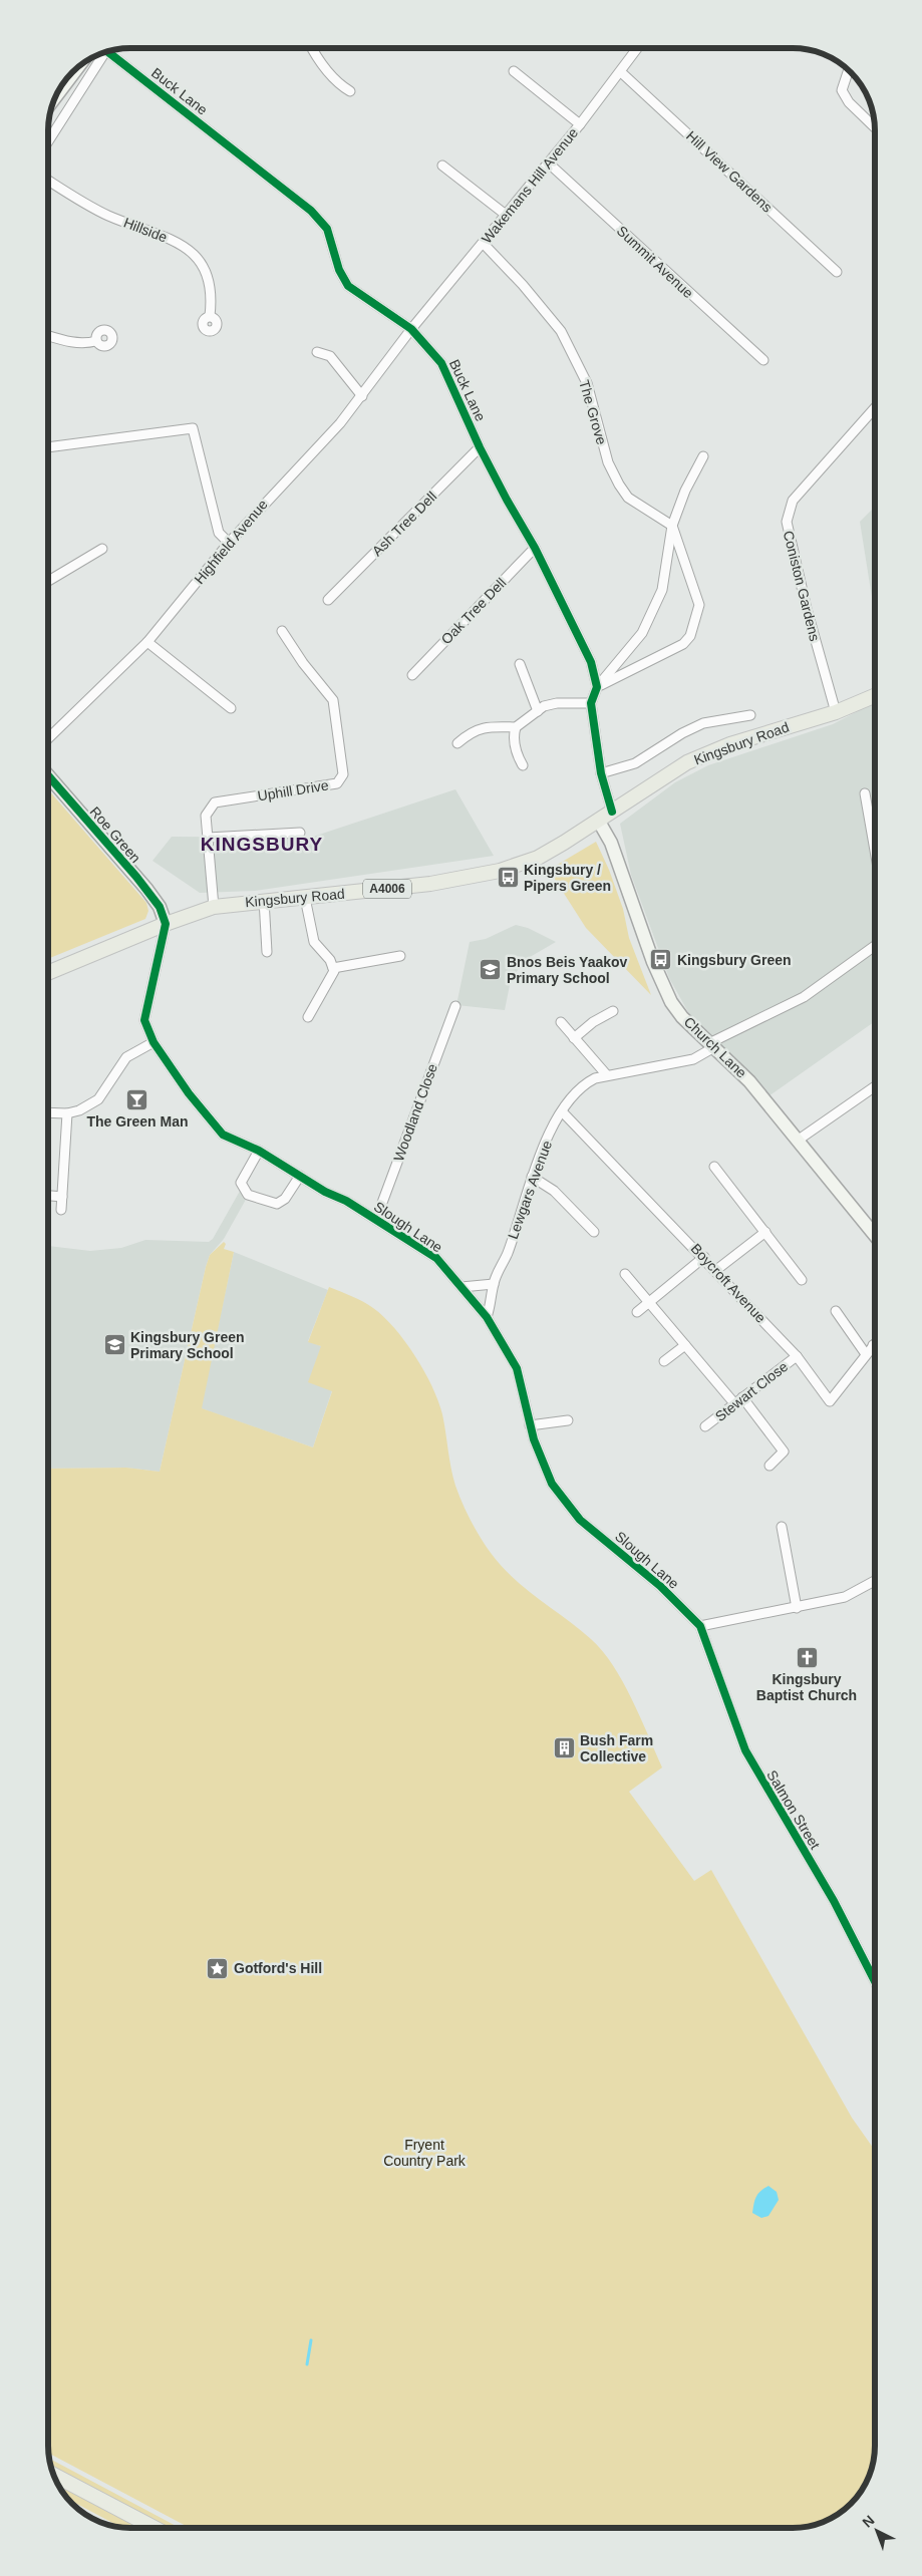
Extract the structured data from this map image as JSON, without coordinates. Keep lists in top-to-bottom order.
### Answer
{
  "streets": {
    "main road": [
      "Kingsbury Road",
      "Roe Green",
      "A4006",
      "Church Lane"
    ],
    "street": [
      "Buck Lane",
      "Hill View Gardens",
      "Wakemans Hill Avenue",
      "Hillside",
      "Summit Avenue",
      "The Grove",
      "Ash Tree Dell",
      "Highfield Avenue",
      "Coniston Gardens",
      "Oak Tree Dell",
      "Uphill Drive",
      "Woodland Close",
      "Lewgars Avenue",
      "Slough Lane",
      "Boycroft Avenue",
      "Stewart Close",
      "Salmon Street"
    ]
  },
  "crossings": [
    ["Buck Lane", "Wakemans Hill Avenue"],
    ["Buck Lane", "Ash Tree Dell"],
    ["Buck Lane", "Highfield Avenue"],
    ["Buck Lane", "Oak Tree Dell"],
    ["Hill View Gardens", "Wakemans Hill Avenue"],
    ["Wakemans Hill Avenue", "Summit Avenue"],
    ["Wakemans Hill Avenue", "The Grove"],
    ["Wakemans Hill Avenue", "Highfield Avenue"],
    ["Coniston Gardens", "Kingsbury Road"],
    ["Kingsbury Road", "Uphill Drive"],
    ["Kingsbury Road", "Roe Green"],
    ["Kingsbury Road", "Church Lane"],
    ["Kingsbury Road", "Slough Lane"],
    ["Roe Green", "Slough Lane"],
    ["Church Lane", "Lewgars Avenue"],
    ["Woodland Close", "Slough Lane"],
    ["Lewgars Avenue", "Slough Lane"],
    ["Lewgars Avenue", "Boycroft Avenue"],
    ["Slough Lane", "Salmon Street"],
    ["Boycroft Avenue", "Stewart Close"]
  ],
  "districts": ["KINGSBURY"],
  "parks": ["Fryent Country Park"],
  "places": {
    "bus stop": ["Kingsbury / Pipers Green", "Kingsbury Green"],
    "school or university": ["Bnos Beis Yaakov Primary School", "Kingsbury Green Primary School"],
    "bar": ["The Green Man"],
    "church": ["Kingsbury Baptist Church"],
    "building": ["Bush Farm Collective"],
    "place": ["Gotford's Hill"]
  },
  "north": "top left"
}
